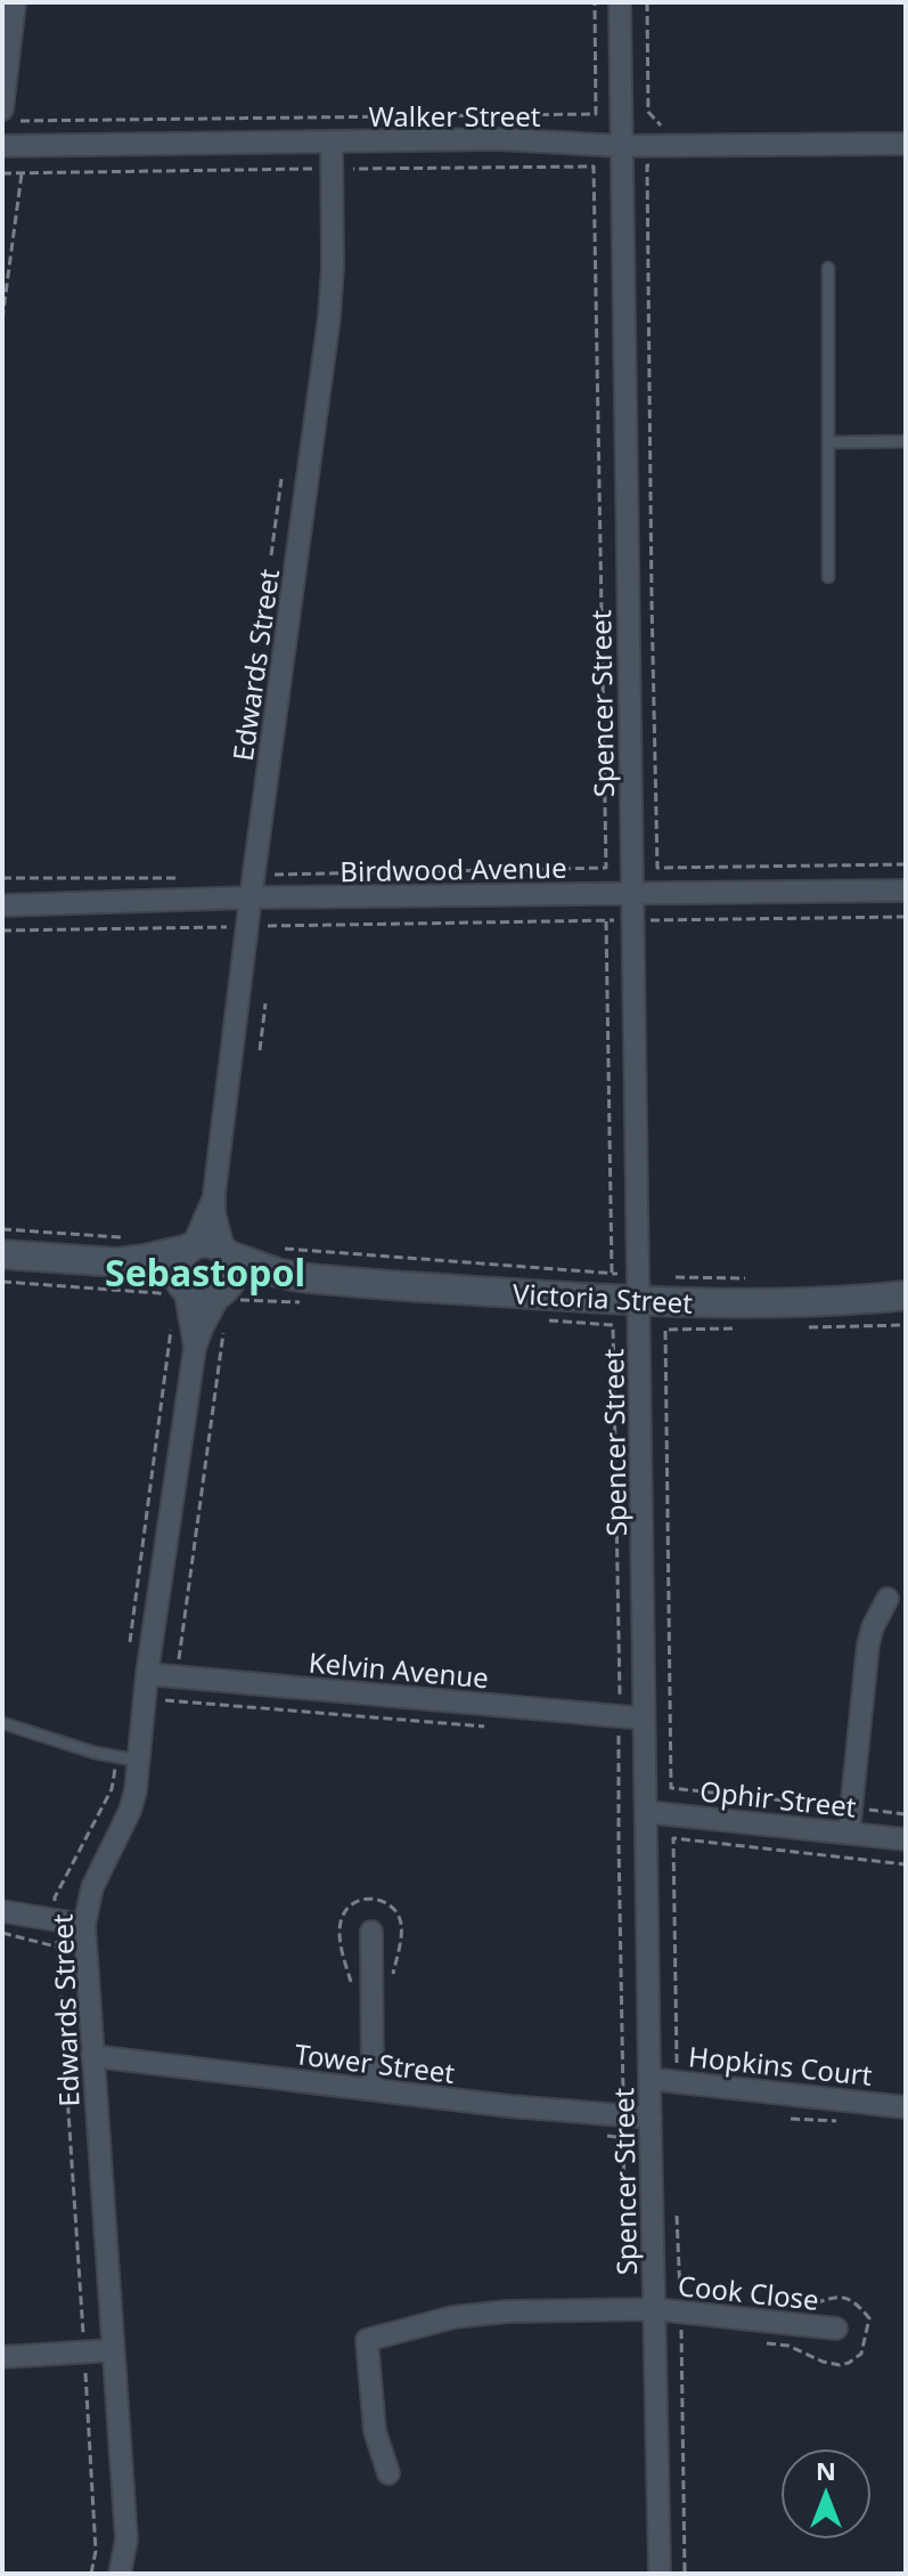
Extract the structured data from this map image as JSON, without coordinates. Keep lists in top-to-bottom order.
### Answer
{
  "streets": {
    "street": [
      "Walker Street",
      "Edwards Street",
      "Spencer Street",
      "Birdwood Avenue",
      "Victoria Street",
      "Kelvin Avenue",
      "Ophir Street",
      "Tower Street",
      "Hopkins Court",
      "Cook Close"
    ]
  },
  "crossings": [
    ["Walker Street", "Edwards Street"],
    ["Walker Street", "Spencer Street"],
    ["Edwards Street", "Birdwood Avenue"],
    ["Edwards Street", "Victoria Street"],
    ["Edwards Street", "Kelvin Avenue"],
    ["Edwards Street", "Tower Street"],
    ["Spencer Street", "Birdwood Avenue"],
    ["Spencer Street", "Victoria Street"],
    ["Spencer Street", "Kelvin Avenue"],
    ["Spencer Street", "Ophir Street"],
    ["Spencer Street", "Tower Street"],
    ["Spencer Street", "Hopkins Court"],
    ["Spencer Street", "Cook Close"]
  ],
  "districts": ["Sebastopol"],
  "north": "top"
}
